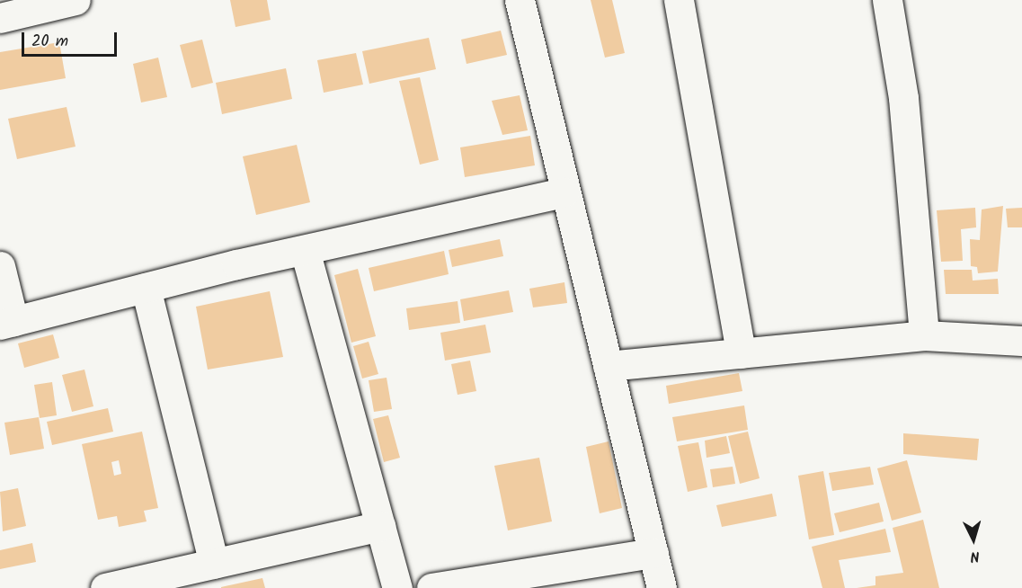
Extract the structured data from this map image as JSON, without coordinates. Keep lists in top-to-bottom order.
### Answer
{
  "scale_bar": "20 m",
  "north": "bottom"
}
